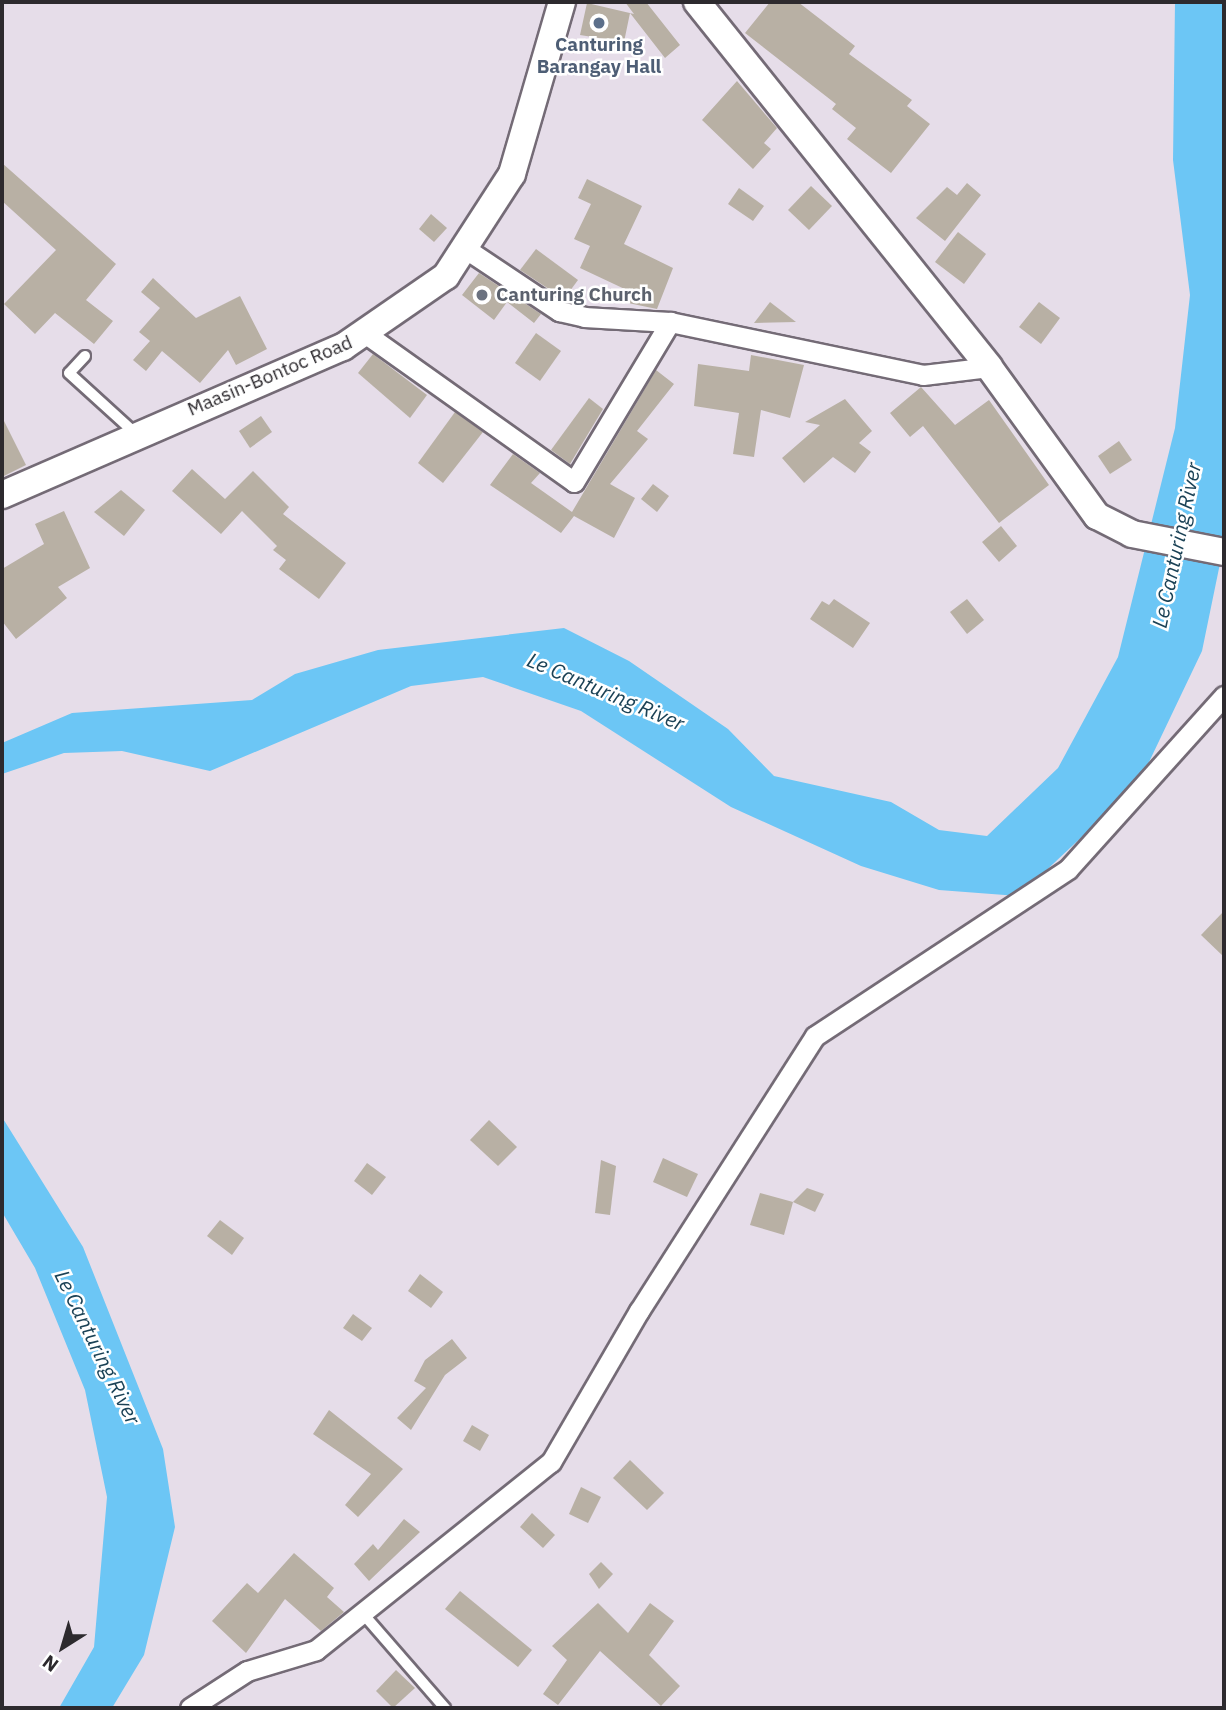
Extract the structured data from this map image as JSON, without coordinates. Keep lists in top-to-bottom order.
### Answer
{
  "streets": {
    "main road": ["Maasin-Bontoc Road"]
  },
  "water": ["Le Canturing River"],
  "places": ["Canturing Barangay Hall", "Canturing Church"],
  "north": "bottom left"
}
